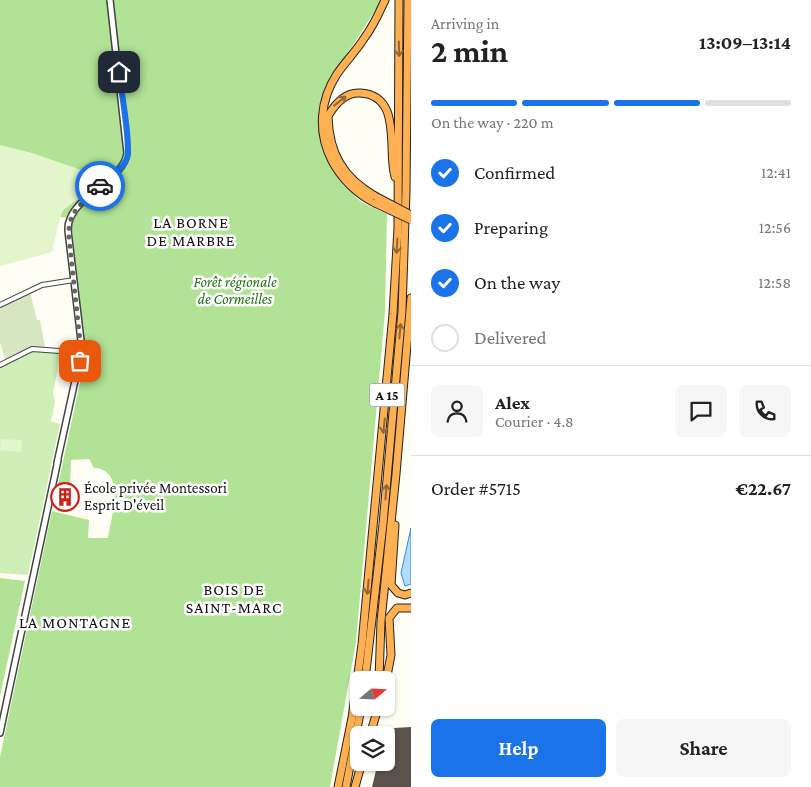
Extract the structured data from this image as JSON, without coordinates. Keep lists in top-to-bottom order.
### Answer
{
  "streets": {
    "highway": ["A 15"]
  },
  "districts": ["LA BORNE DE MARBRE", "BOIS DE SAINT-MARC", "LA MONTAGNE"],
  "parks": ["Forêt régionale de Cormeilles"],
  "places": {
    "building": ["École privée Montessori Esprit D'éveil"]
  },
  "north": "right",
  "page": {
    "heading": ["2 min", "Arriving in", "13:09–13:14"],
    "panel": [
      "Alex",
      "Courier · 4.8",
      "Order #5715",
      "€22.67"
    ],
    "bar": "On the way · 220 m",
    "list": [
      ["Confirmed", "12:41"],
      ["Preparing", "12:56"],
      ["On the way", "12:58"],
      "Delivered"
    ],
    "buttons": ["Help", "Share"]
  }
}
